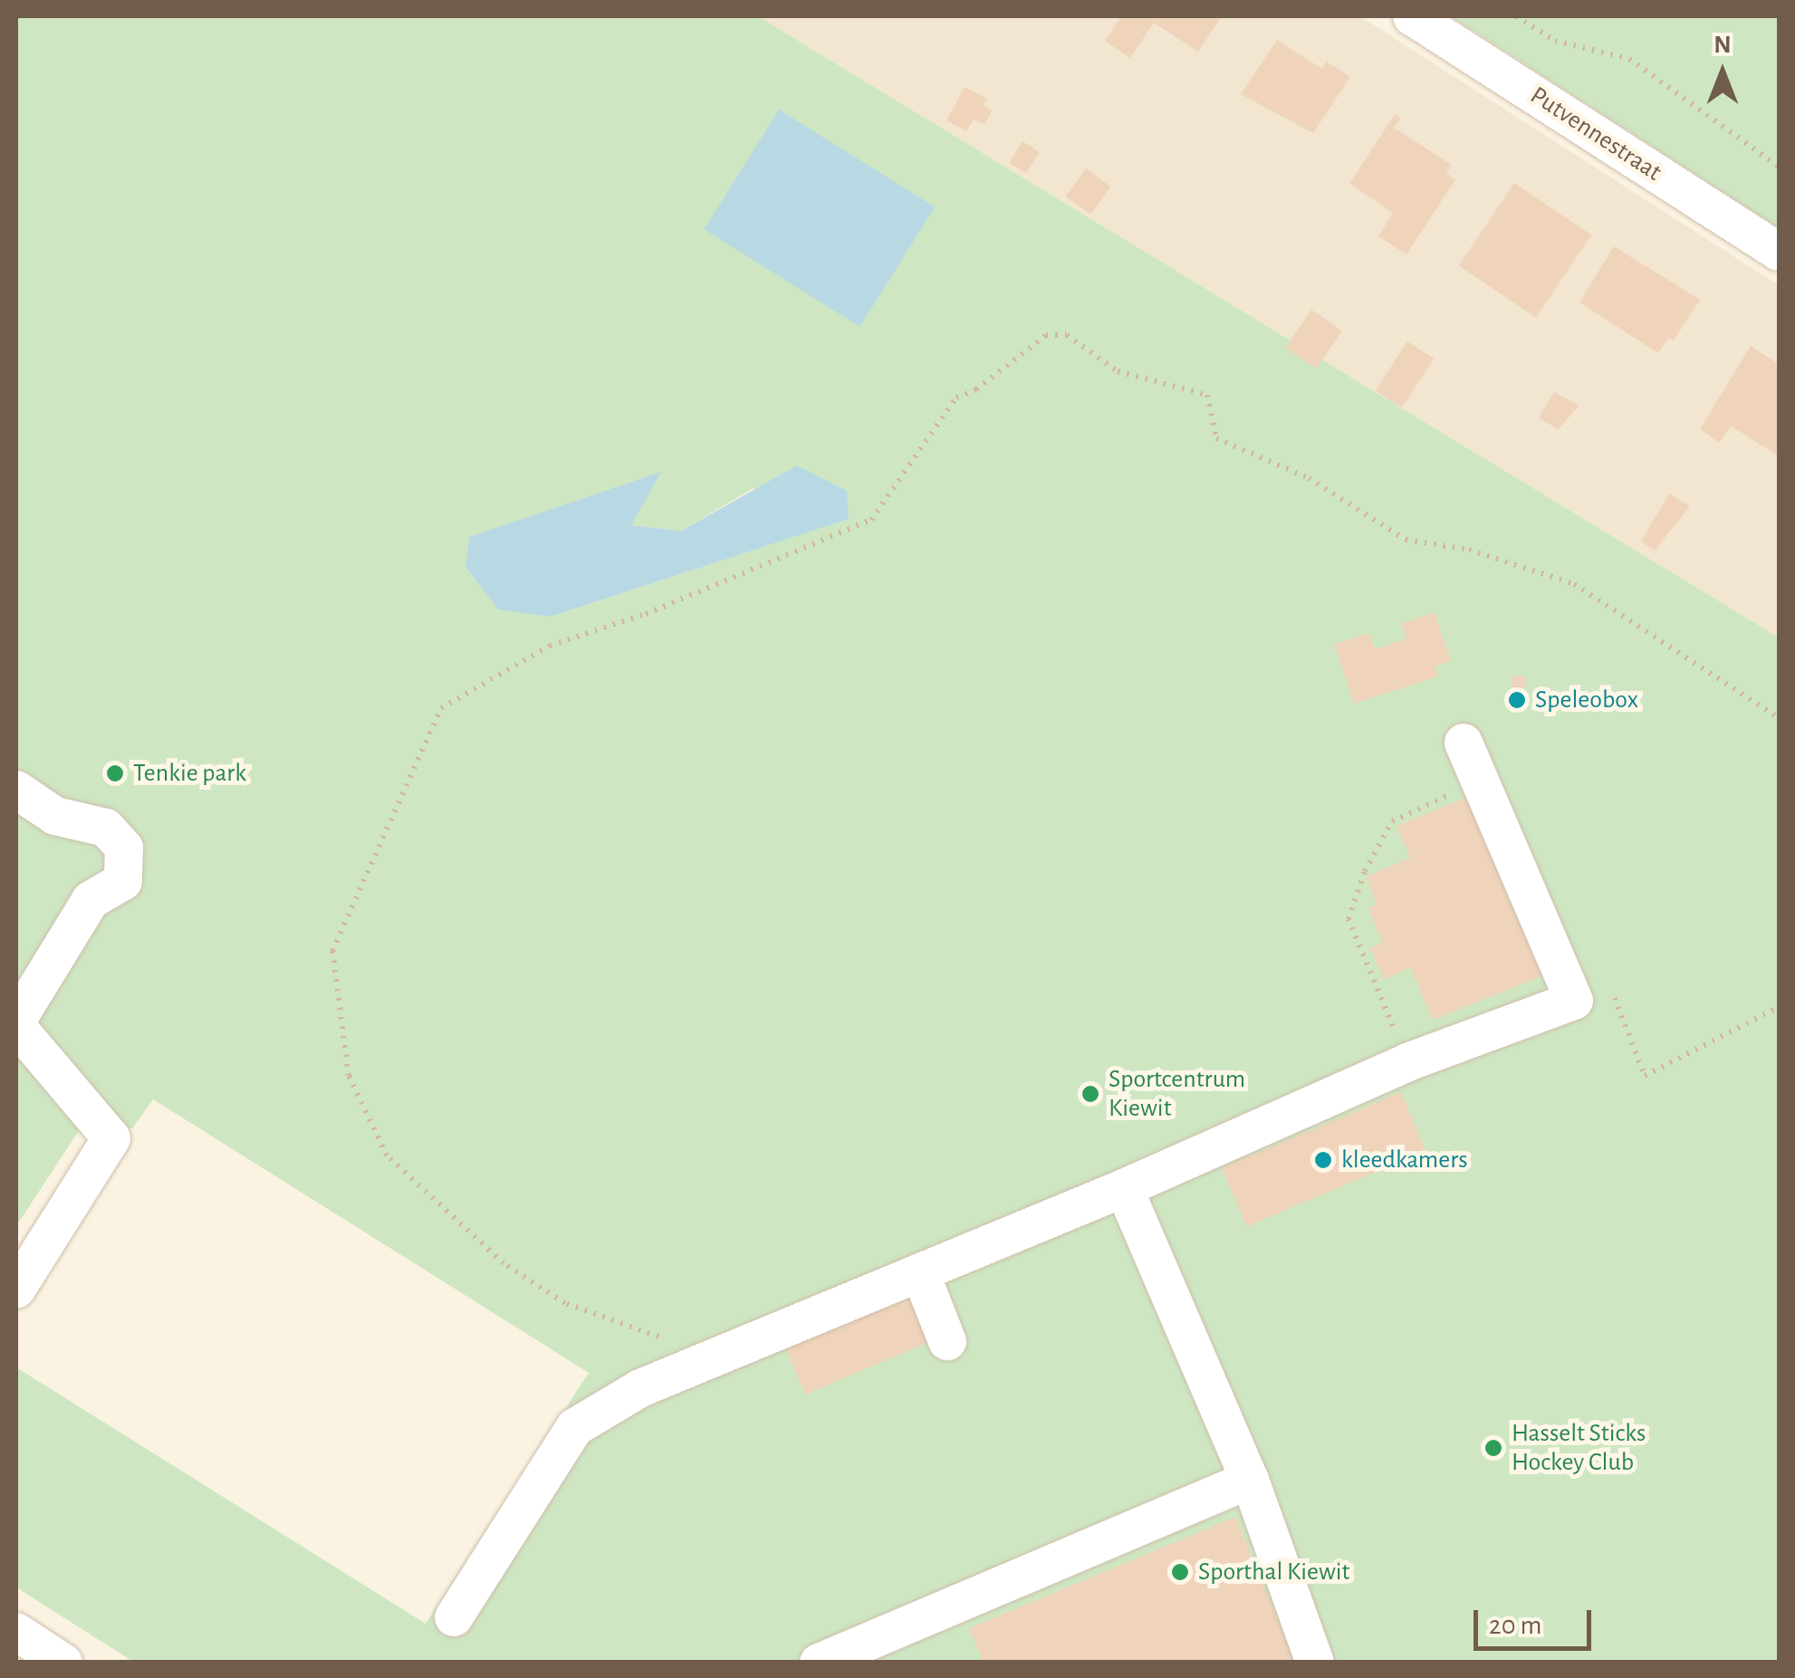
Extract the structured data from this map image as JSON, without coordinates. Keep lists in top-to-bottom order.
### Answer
{
  "streets": {
    "street": ["Putvennestraat"]
  },
  "places": [
    "Speleobox",
    "Tenkie park",
    "Sportcentrum Kiewit",
    "kleedkamers",
    "Hasselt Sticks Hockey Club",
    "Sporthal Kiewit"
  ],
  "scale_bar": "20 m",
  "north": "top"
}
